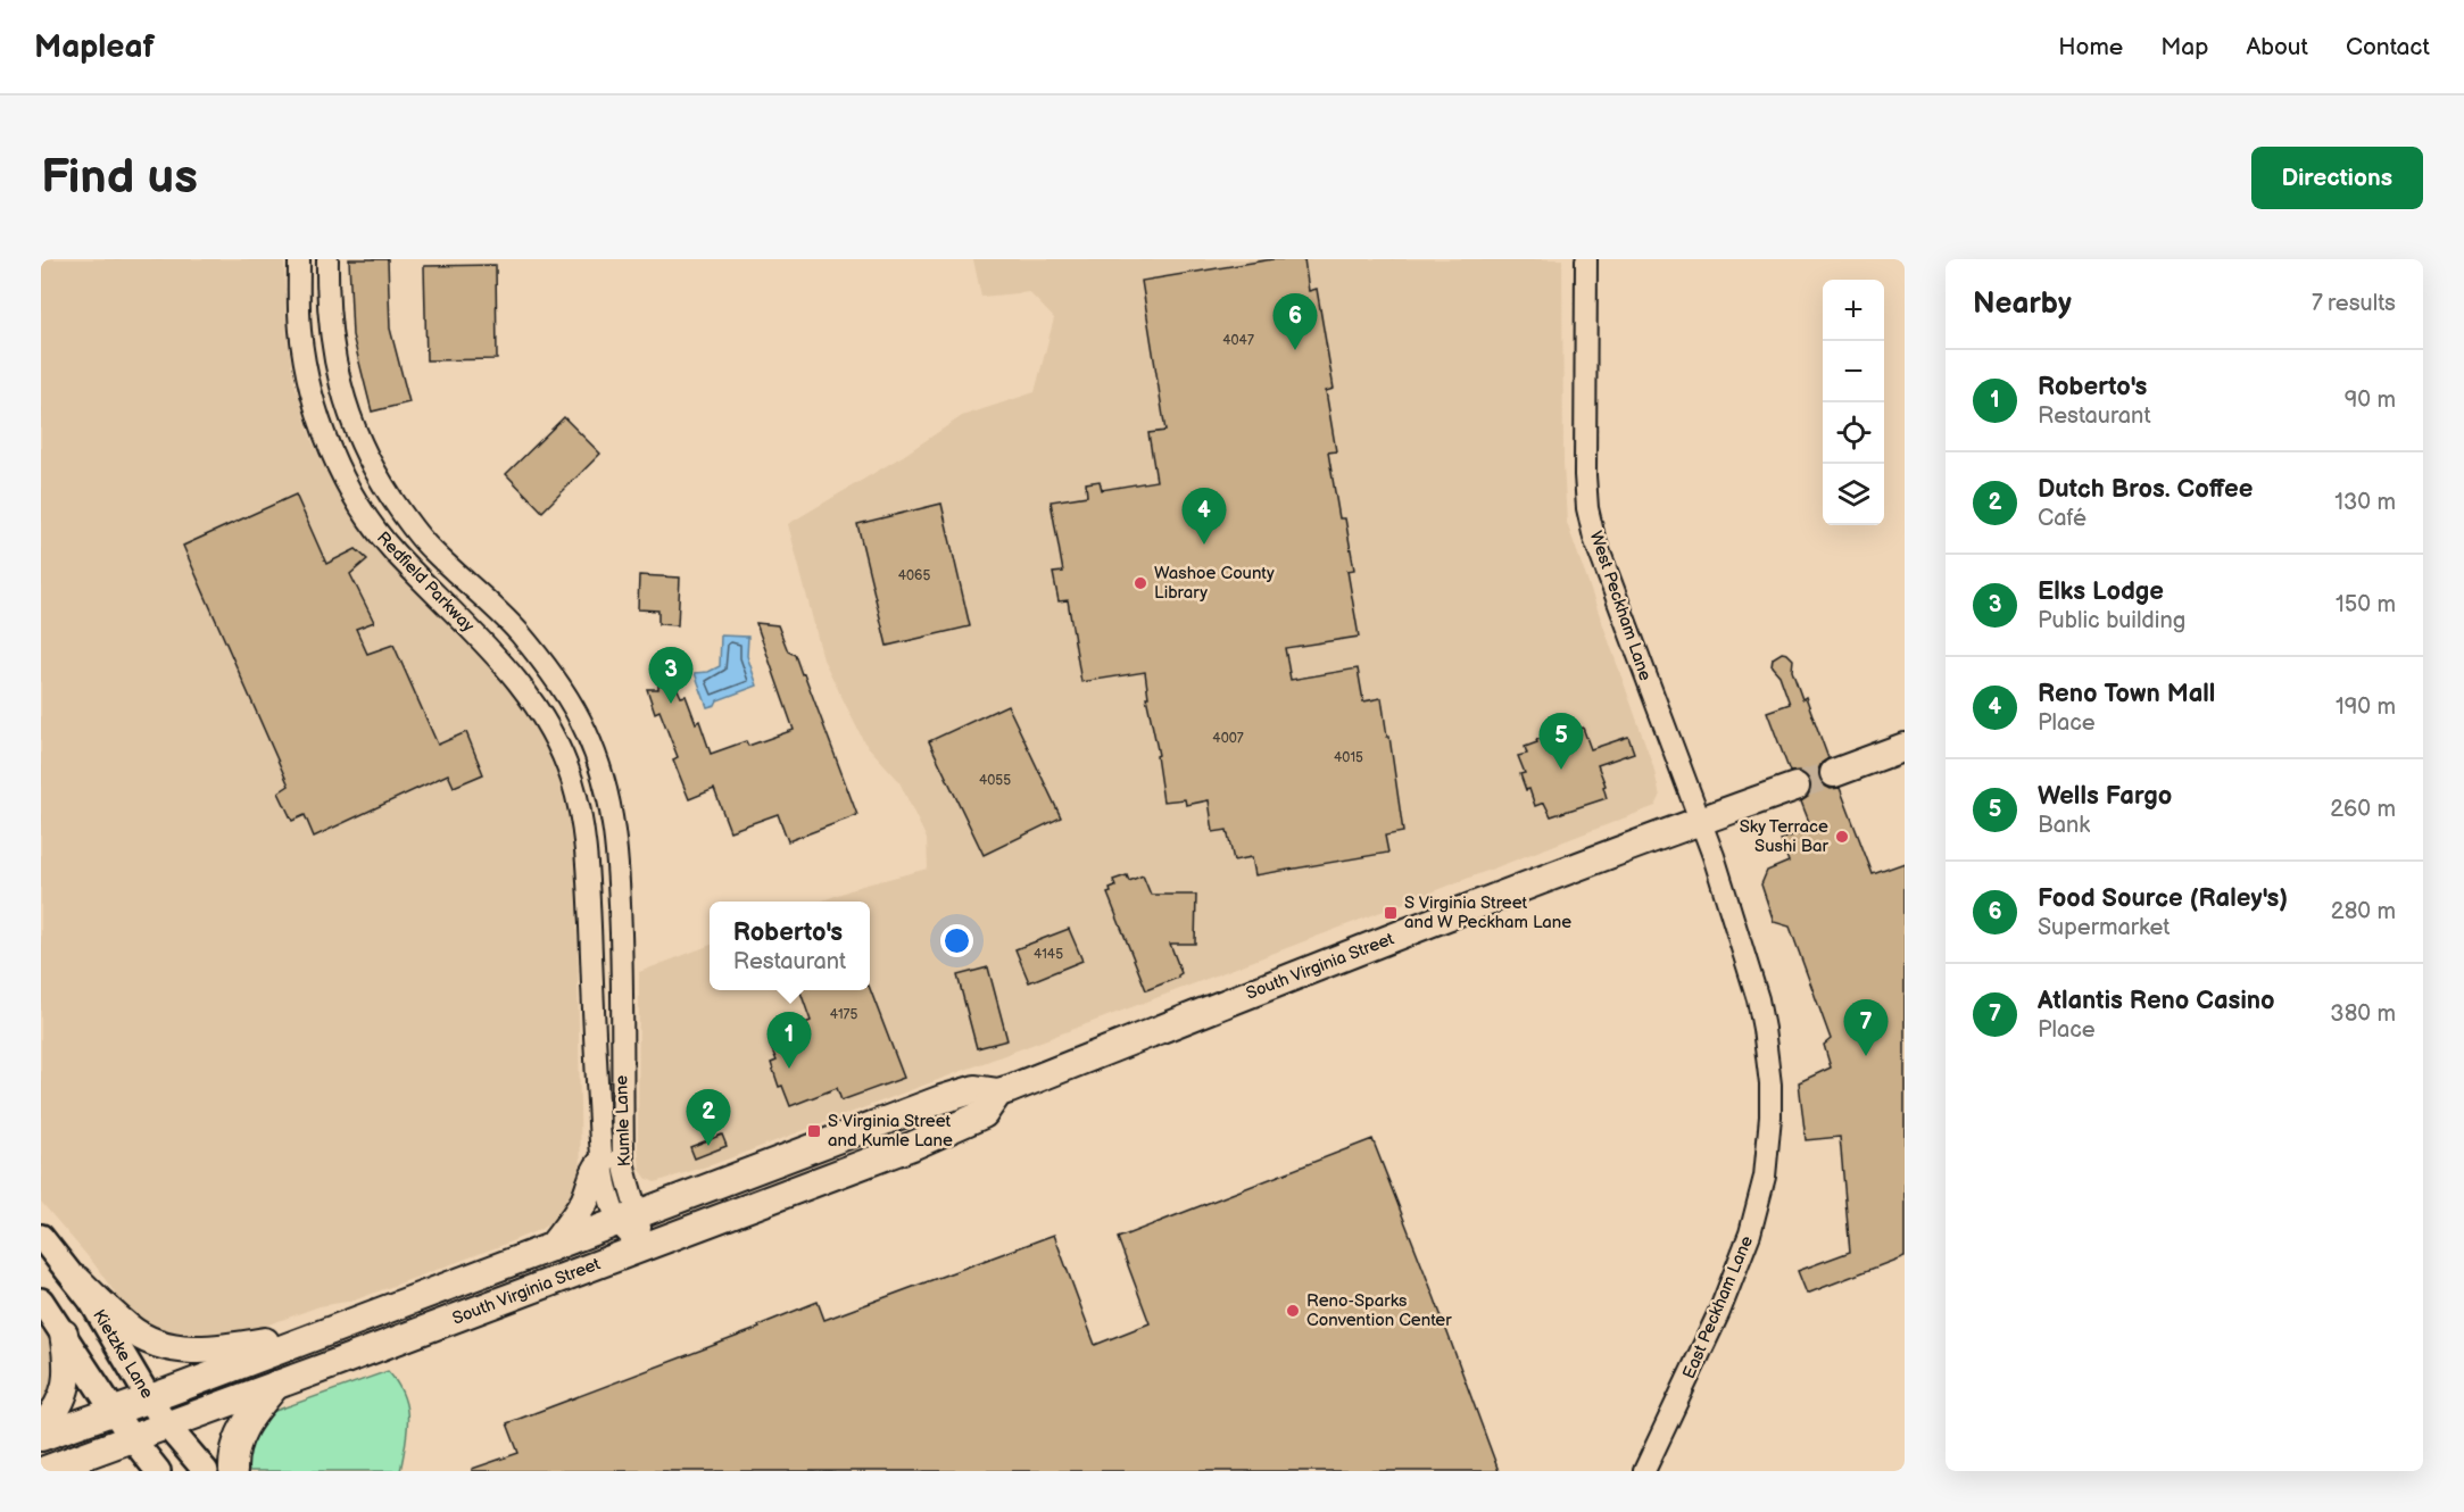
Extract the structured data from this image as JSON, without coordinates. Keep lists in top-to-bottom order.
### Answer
{
  "streets": {
    "main road": ["South Virginia Street", "Kietzke Lane"],
    "street": [
      "Redfield Parkway",
      "West Peckham Lane",
      "Kumle Lane",
      "East Peckham Lane"
    ]
  },
  "crossings": [
    ["Redfield Parkway", "Kumle Lane"],
    ["West Peckham Lane", "South Virginia Street"],
    ["West Peckham Lane", "East Peckham Lane"],
    ["South Virginia Street", "Kumle Lane"],
    ["South Virginia Street", "East Peckham Lane"],
    ["South Virginia Street", "Kietzke Lane"]
  ],
  "places": {
    "other": ["Washoe County Library", "Sky Terrace Sushi Bar", "Reno-Sparks Convention Center"],
    "transit": ["S Virginia Street and W Peckham Lane", "S Virginia Street and Kumle Lane"]
  },
  "house_numbers": [
    "4047",
    "4065",
    "4007",
    "4015",
    "4055",
    "4145",
    "4175"
  ],
  "page": {
    "header": "Mapleaf",
    "nav": [
      "Home",
      "Map",
      "About",
      "Contact"
    ],
    "buttons": "Directions",
    "title": "Find us",
    "heading": ["Nearby", "7 results"],
    "map_buttons": ["+", "−"],
    "pins": [
      "6",
      "4",
      "3",
      "5",
      "7",
      "1",
      "2"
    ],
    "list": [
      {
        "mark": "1",
        "name": "Roberto's",
        "note": "Restaurant",
        "value": "90 m"
      },
      {
        "mark": "2",
        "name": "Dutch Bros. Coffee",
        "note": "Café",
        "value": "130 m"
      },
      {
        "mark": "3",
        "name": "Elks Lodge",
        "note": "Public building",
        "value": "150 m"
      },
      {
        "mark": "4",
        "name": "Reno Town Mall",
        "note": "Place",
        "value": "190 m"
      },
      {
        "mark": "5",
        "name": "Wells Fargo",
        "note": "Bank",
        "value": "260 m"
      },
      {
        "mark": "6",
        "name": "Food Source (Raley's)",
        "note": "Supermarket",
        "value": "280 m"
      },
      {
        "mark": "7",
        "name": "Atlantis Reno Casino",
        "note": "Place",
        "value": "380 m"
      }
    ],
    "popup": ["Roberto's", "Restaurant"]
  }
}
